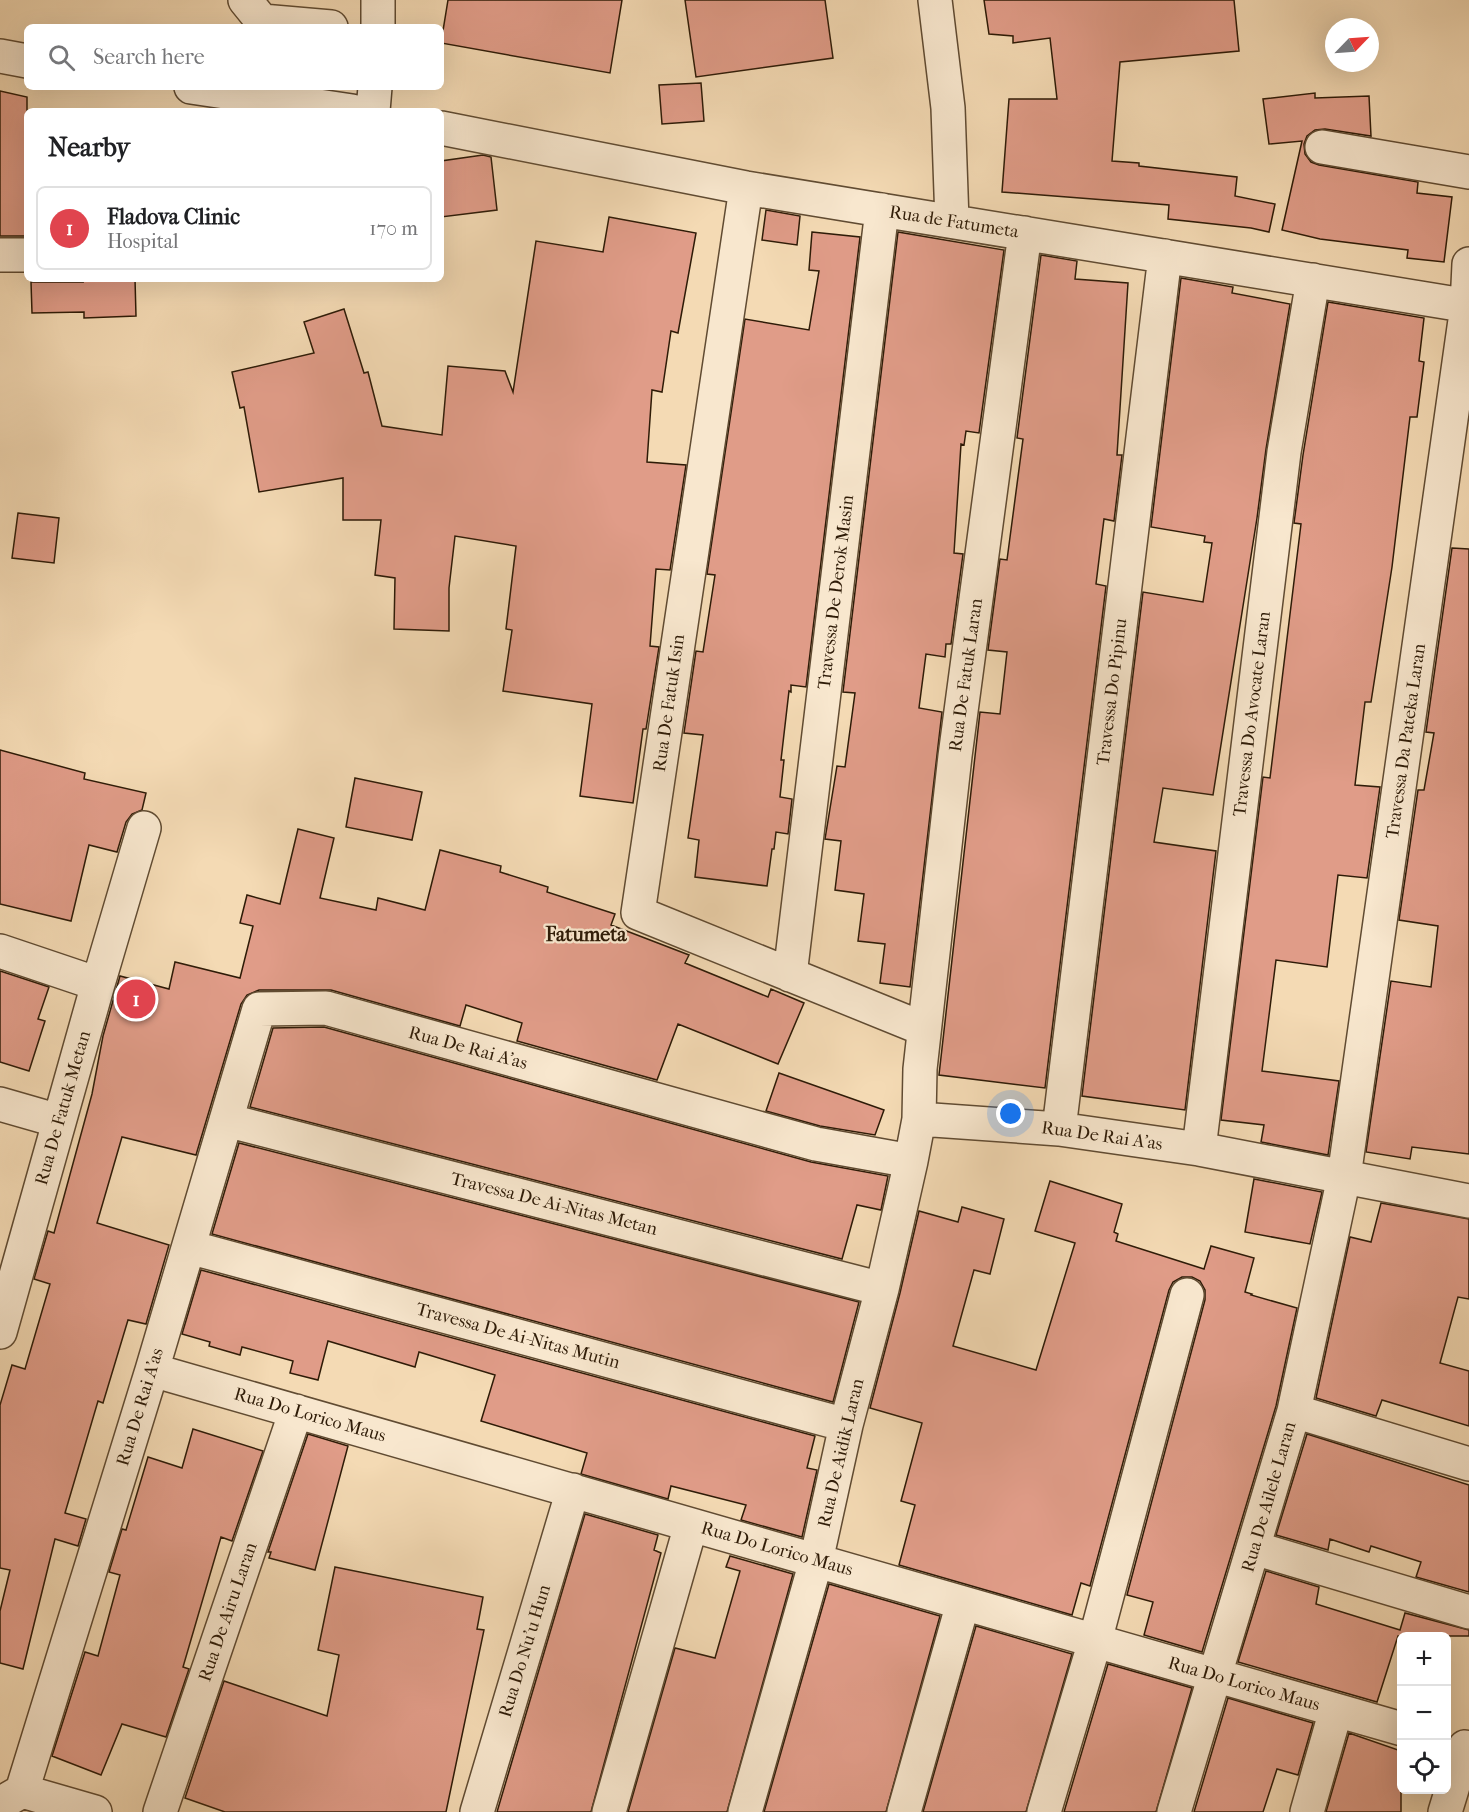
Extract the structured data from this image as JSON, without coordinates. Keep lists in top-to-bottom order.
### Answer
{
  "streets": {
    "street": [
      "Rua de Fatumeta",
      "Travessa De Derok Masin",
      "Rua De Fatuk Laran",
      "Travessa Do Pipinu",
      "Rua De Fatuk Isin",
      "Travessa Do Avocate Laran",
      "Travessa Da Pateka Laran",
      "Rua De Rai A’as",
      "Rua De Fatuk Metan",
      "Travessa De Ai-Nitas Metan",
      "Travessa De Ai-Nitas Mutin",
      "Rua Do Lorico Maus",
      "Rua De Aidik Laran",
      "Rua De Ailele Laran",
      "Rua De Airu Laran",
      "Rua Do Nu’u Hun"
    ]
  },
  "crossings": [
    ["Rua de Fatumeta", "Travessa De Derok Masin"],
    ["Rua de Fatumeta", "Rua De Fatuk Laran"],
    ["Rua de Fatumeta", "Travessa Do Pipinu"],
    ["Rua de Fatumeta", "Rua De Fatuk Isin"],
    ["Rua de Fatumeta", "Travessa Do Avocate Laran"],
    ["Rua de Fatumeta", "Travessa Da Pateka Laran"],
    ["Travessa De Derok Masin", "Rua De Fatuk Isin"],
    ["Rua De Fatuk Laran", "Rua De Fatuk Isin"],
    ["Rua De Fatuk Laran", "Rua De Rai A’as"],
    ["Travessa Do Pipinu", "Rua De Rai A’as"],
    ["Travessa Do Avocate Laran", "Rua De Rai A’as"],
    ["Travessa Da Pateka Laran", "Rua De Rai A’as"],
    ["Travessa Da Pateka Laran", "Rua De Ailele Laran"],
    ["Rua De Rai A’as", "Travessa De Ai-Nitas Metan"],
    ["Rua De Rai A’as", "Travessa De Ai-Nitas Mutin"],
    ["Rua De Rai A’as", "Rua Do Lorico Maus"],
    ["Rua De Rai A’as", "Rua De Aidik Laran"],
    ["Rua De Rai A’as", "Rua De Ailele Laran"],
    ["Travessa De Ai-Nitas Metan", "Rua De Aidik Laran"],
    ["Travessa De Ai-Nitas Mutin", "Rua De Aidik Laran"],
    ["Rua Do Lorico Maus", "Rua De Aidik Laran"],
    ["Rua Do Lorico Maus", "Rua De Ailele Laran"],
    ["Rua Do Lorico Maus", "Rua De Airu Laran"],
    ["Rua Do Lorico Maus", "Rua Do Nu’u Hun"]
  ],
  "districts": ["Fatumeta"],
  "north": "top right",
  "page": {
    "search": "Search here",
    "heading": "Nearby",
    "list": [
      {
        "mark": "1",
        "name": "Fladova Clinic",
        "note": "Hospital",
        "value": "170 m"
      }
    ],
    "pins": "1",
    "map_buttons": ["+", "−"]
  }
}
